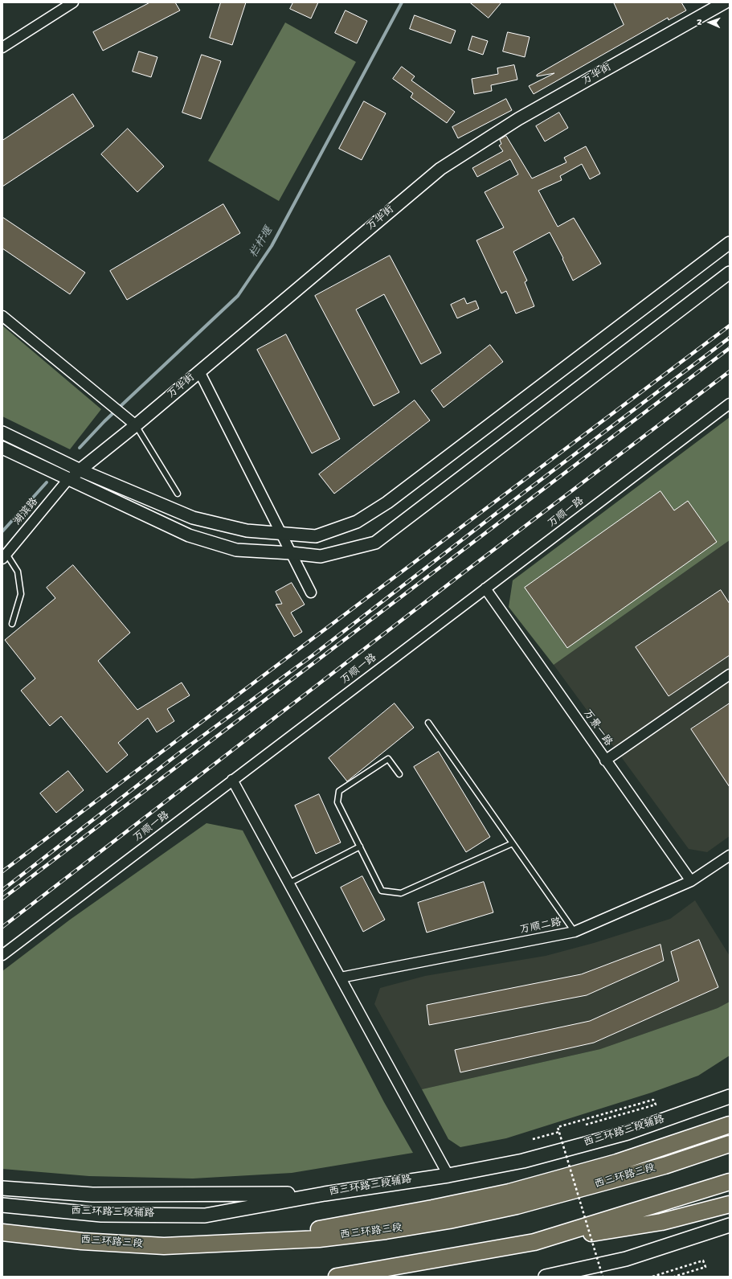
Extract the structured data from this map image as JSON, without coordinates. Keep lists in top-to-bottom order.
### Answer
{
  "streets": {
    "highway": ["西三环路三段"],
    "main road": ["西三环路三段辅路"],
    "street": [
      "万华街",
      "湖滨路",
      "万顺一路",
      "万景一路",
      "万顺二路"
    ]
  },
  "crossings": [
    ["万华街", "湖滨路"],
    ["万顺一路", "万景一路"],
    ["万景一路", "万顺二路"]
  ],
  "water": ["栏杆堰"],
  "north": "left"
}
